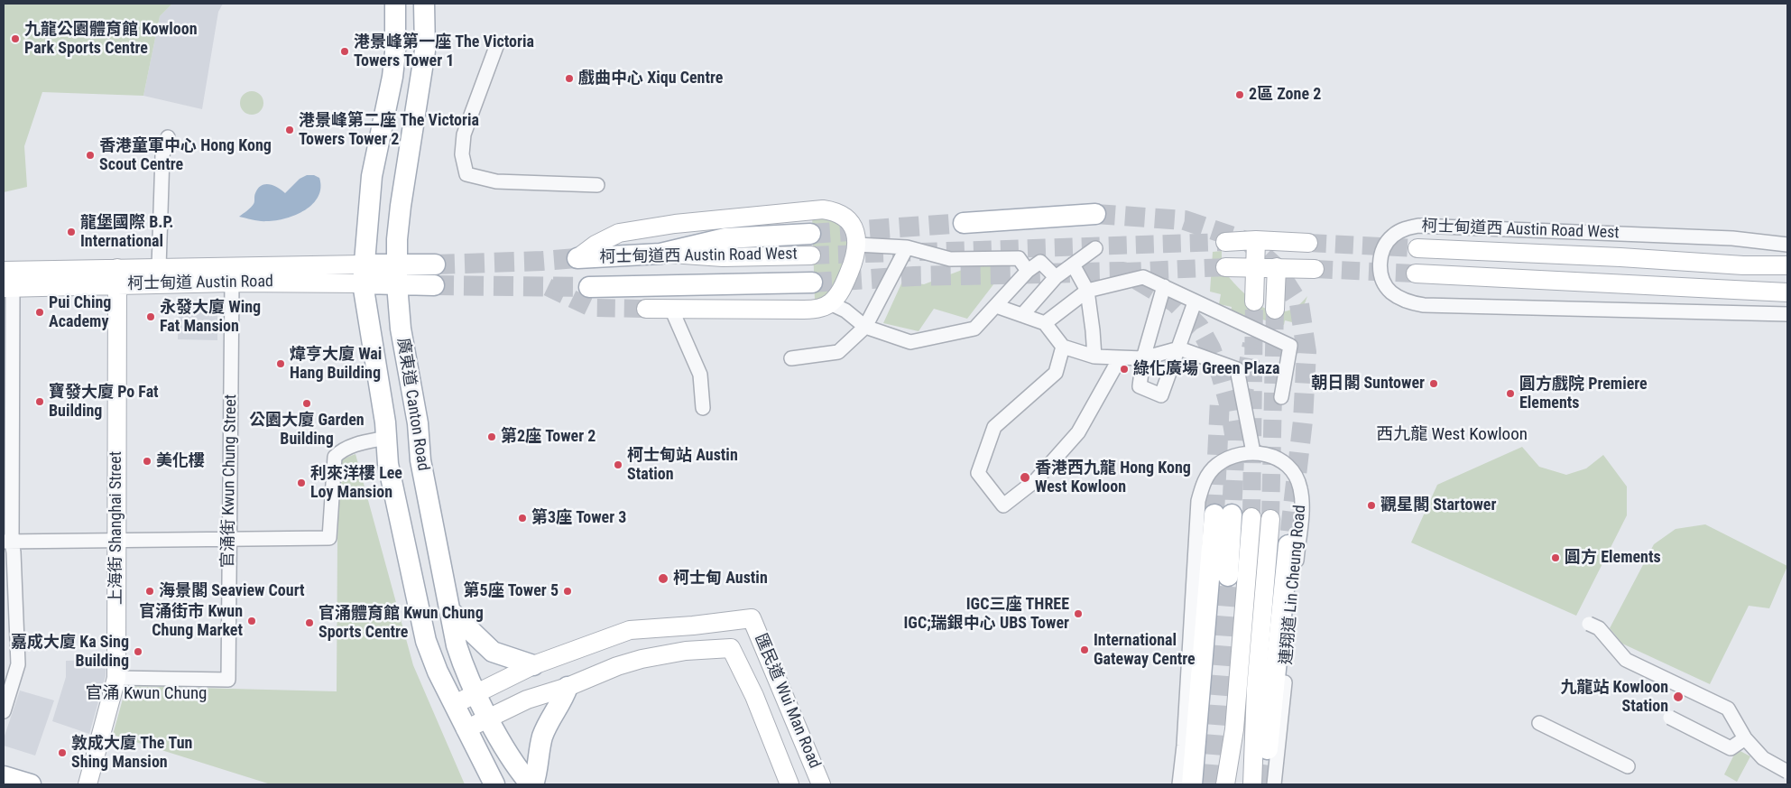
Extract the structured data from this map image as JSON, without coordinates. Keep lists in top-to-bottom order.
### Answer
{
  "streets": {
    "main road": [
      "柯士甸道西 Austin Road West",
      "柯士甸道 Austin Road",
      "廣東道 Canton Road",
      "上海街 Shanghai Street",
      "連翔道 Lin Cheung Road",
      "匯民道 Wui Man Road"
    ],
    "street": ["官涌街 Kwun Chung Street"]
  },
  "crossings": [
    ["柯士甸道 Austin Road", "廣東道 Canton Road"],
    ["柯士甸道 Austin Road", "官涌街 Kwun Chung Street"],
    ["柯士甸道 Austin Road", "上海街 Shanghai Street"],
    ["廣東道 Canton Road", "官涌街 Kwun Chung Street"],
    ["官涌街 Kwun Chung Street", "上海街 Shanghai Street"]
  ],
  "districts": ["西九龍 West Kowloon", "官涌 Kwun Chung"],
  "places": [
    "九龍公園體育館 Kowloon Park Sports Centre",
    "港景峰第一座 The Victoria Towers Tower 1",
    "戲曲中心 Xiqu Centre",
    "2區 Zone 2",
    "港景峰第二座 The Victoria Towers Tower 2",
    "香港童軍中心 Hong Kong Scout Centre",
    "龍堡國際 B.P. International",
    "Pui Ching Academy",
    "永發大廈 Wing Fat Mansion",
    "煒亨大廈 Wai Hang Building",
    "綠化廣場 Green Plaza",
    "朝日閣 Suntower",
    "圓方戲院 Premiere Elements",
    "寶發大廈 Po Fat Building",
    "公園大廈 Garden Building",
    "第2座 Tower 2",
    "美化樓",
    "柯士甸站 Austin Station",
    "香港西九龍 Hong Kong West Kowloon",
    "利來洋樓 Lee Loy Mansion",
    "觀星閣 Startower",
    "第3座 Tower 3",
    "圓方 Elements",
    "柯士甸 Austin",
    "海景閣 Seaview Court",
    "第5座 Tower 5",
    "IGC三座 THREE IGC;瑞銀中心 UBS Tower",
    "官涌街市 Kwun Chung Market",
    "官涌體育館 Kwun Chung Sports Centre",
    "International Gateway Centre",
    "嘉成大廈 Ka Sing Building",
    "九龍站 Kowloon Station",
    "敦成大廈 The Tun Shing Mansion"
  ]
}
